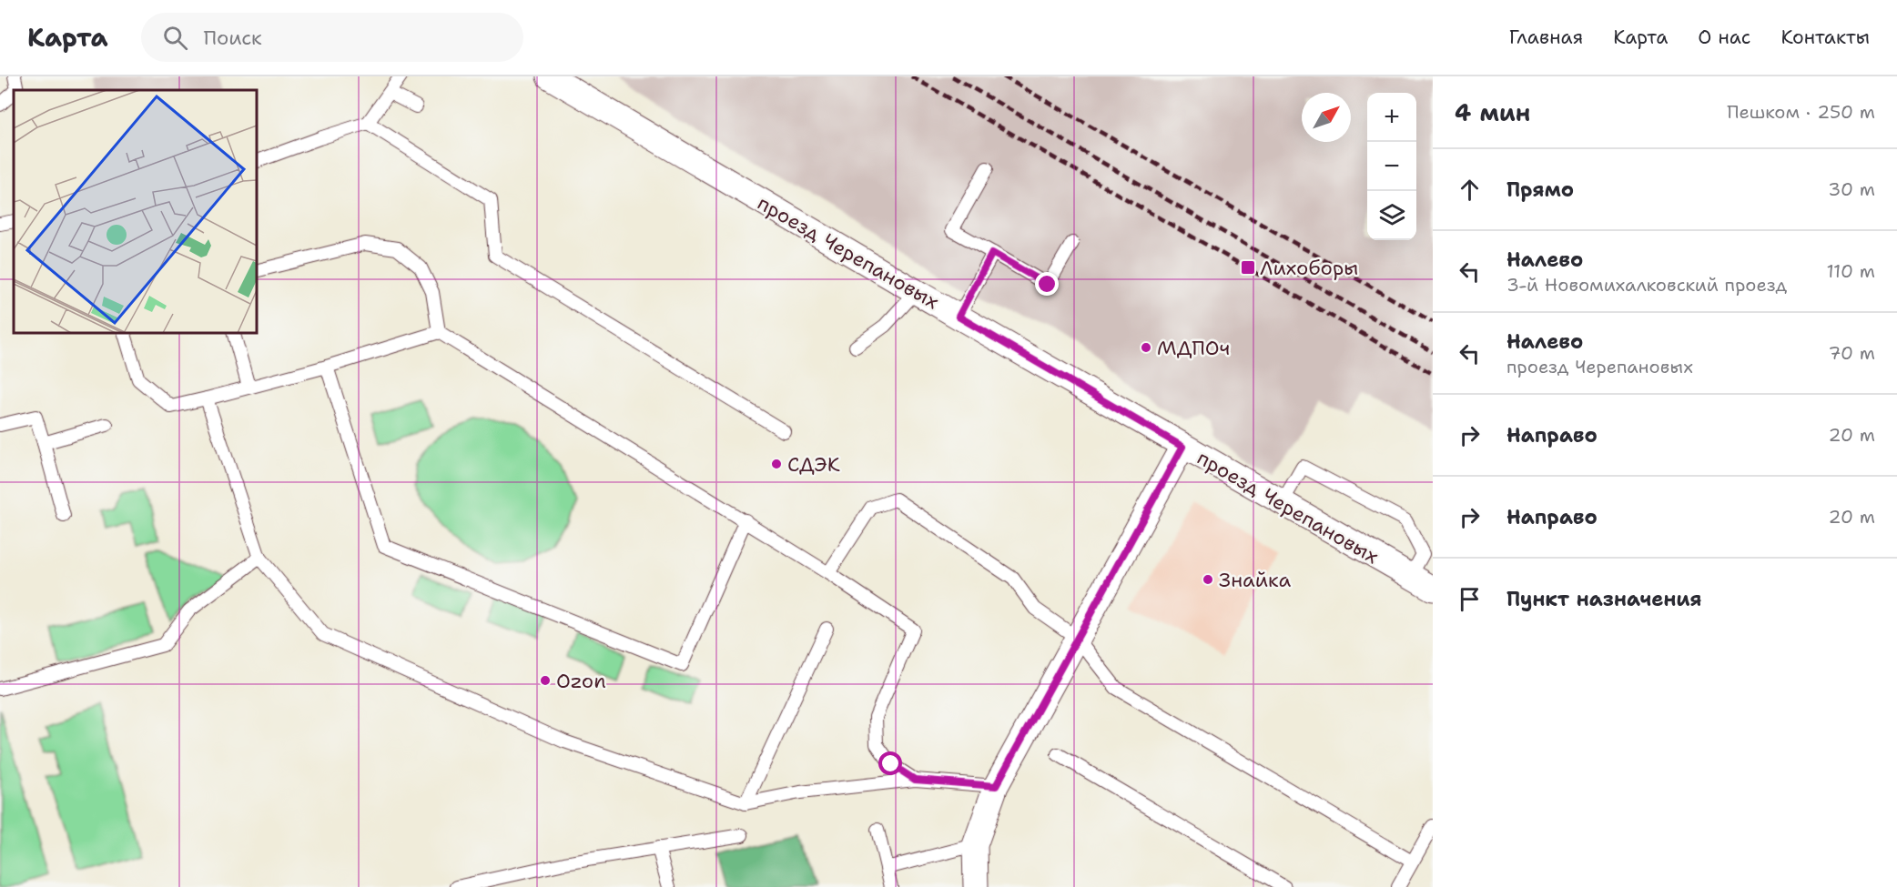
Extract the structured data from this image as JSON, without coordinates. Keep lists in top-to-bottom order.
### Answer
{
  "streets": {
    "street": ["проезд Черепановых"]
  },
  "places": {
    "transit": ["Лихоборы"],
    "other": [
      "МДПОч",
      "СДЭК",
      "Знайка",
      "Ozon"
    ]
  },
  "north": "top right",
  "page": {
    "header": "Карта",
    "search": "Поиск",
    "nav": [
      "Главная",
      "Карта",
      "О нас",
      "Контакты"
    ],
    "heading": ["4 мин", "Пешком · 250 m"],
    "map_buttons": ["+", "−"],
    "list": [
      ["Прямо", "30 m"],
      ["Налево", "3-й Новомихалковский проезд", "110 m"],
      ["Налево", "проезд Черепановых", "70 m"],
      ["Направо", "20 m"],
      ["Направо", "20 m"],
      "Пункт назначения"
    ]
  }
}
